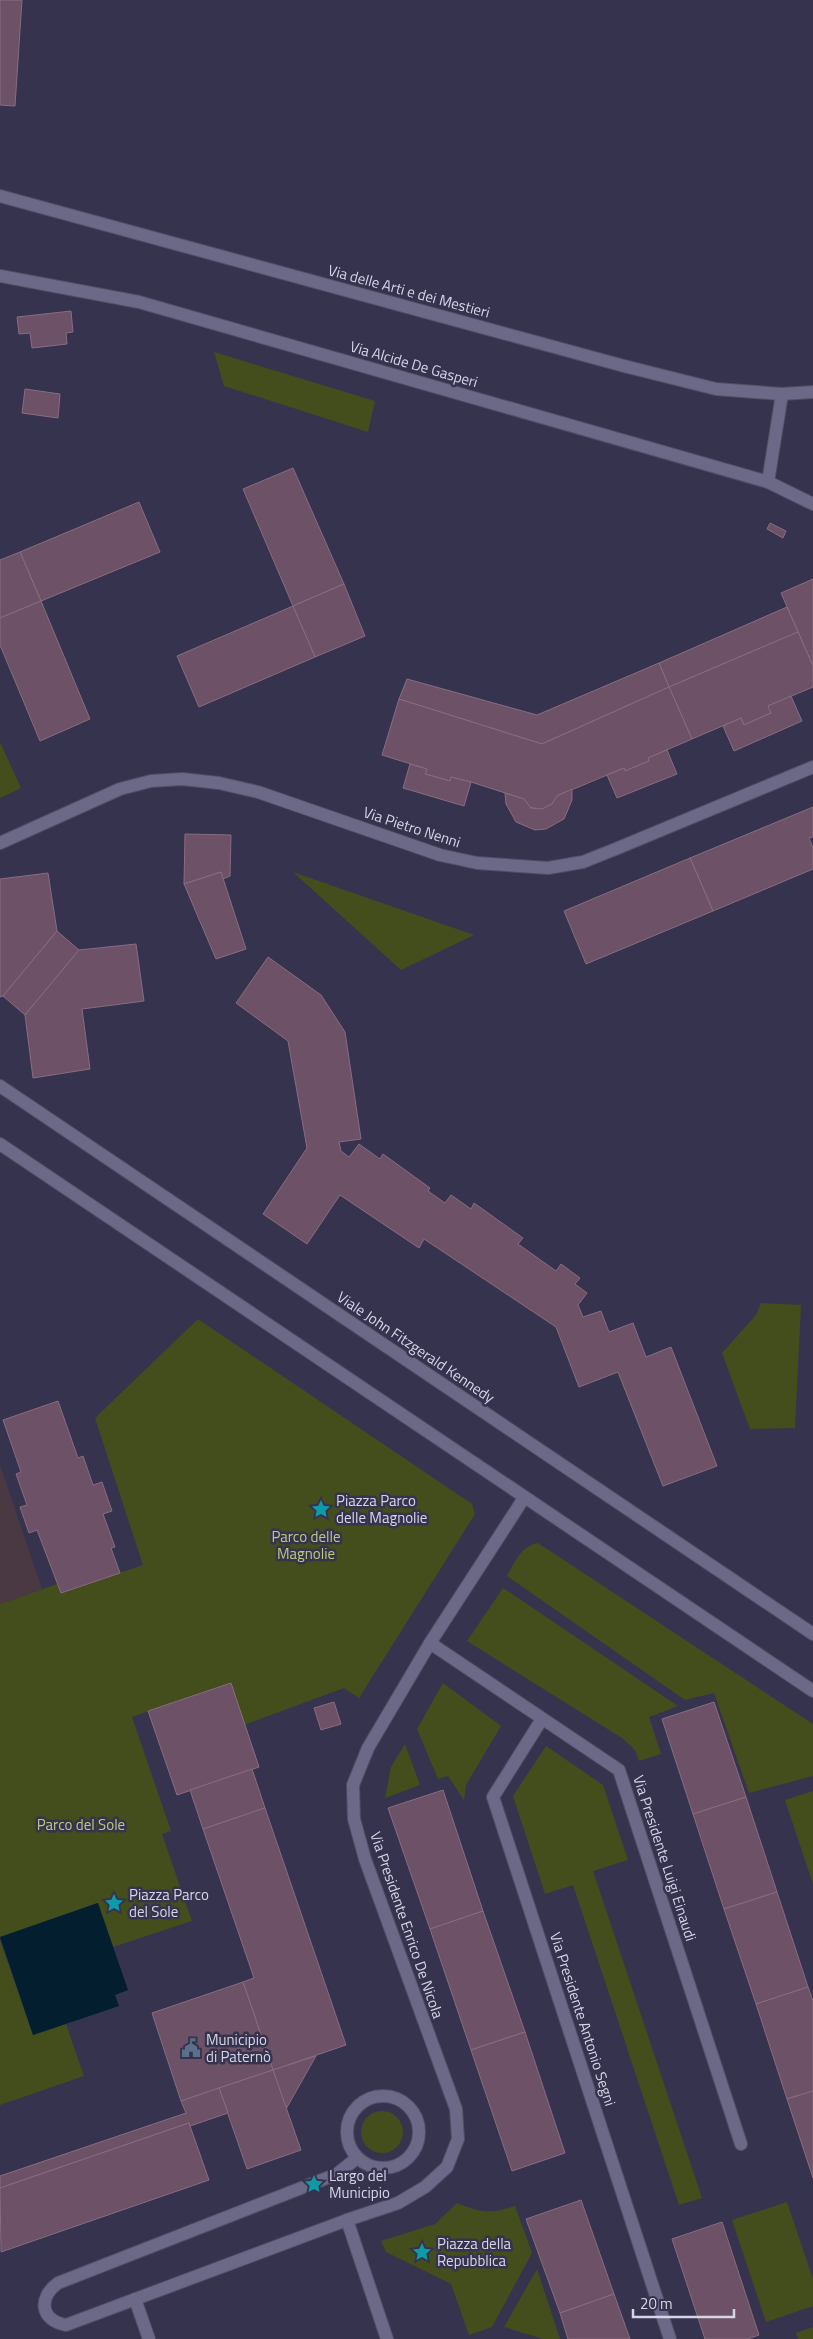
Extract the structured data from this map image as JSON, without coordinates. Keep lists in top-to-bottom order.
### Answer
{
  "streets": {
    "street": [
      "Via delle Arti e dei Mestieri",
      "Via Alcide De Gasperi",
      "Via Pietro Nenni",
      "Viale John Fitzgerald Kennedy",
      "Via Presidente Luigi Einaudi",
      "Via Presidente Enrico De Nicola",
      "Via Presidente Antonio Segni"
    ]
  },
  "crossings": [
    ["Via Presidente Luigi Einaudi", "Via Presidente Enrico De Nicola"],
    ["Via Presidente Luigi Einaudi", "Via Presidente Antonio Segni"]
  ],
  "parks": ["Parco delle Magnolie", "Parco del Sole"],
  "places": {
    "place": [
      "Piazza Parco delle Magnolie",
      "Piazza Parco del Sole",
      "Largo del Municipio",
      "Piazza della Repubblica"
    ],
    "public building": ["Municipio di Paternò"]
  },
  "scale_bar": "20 m"
}
